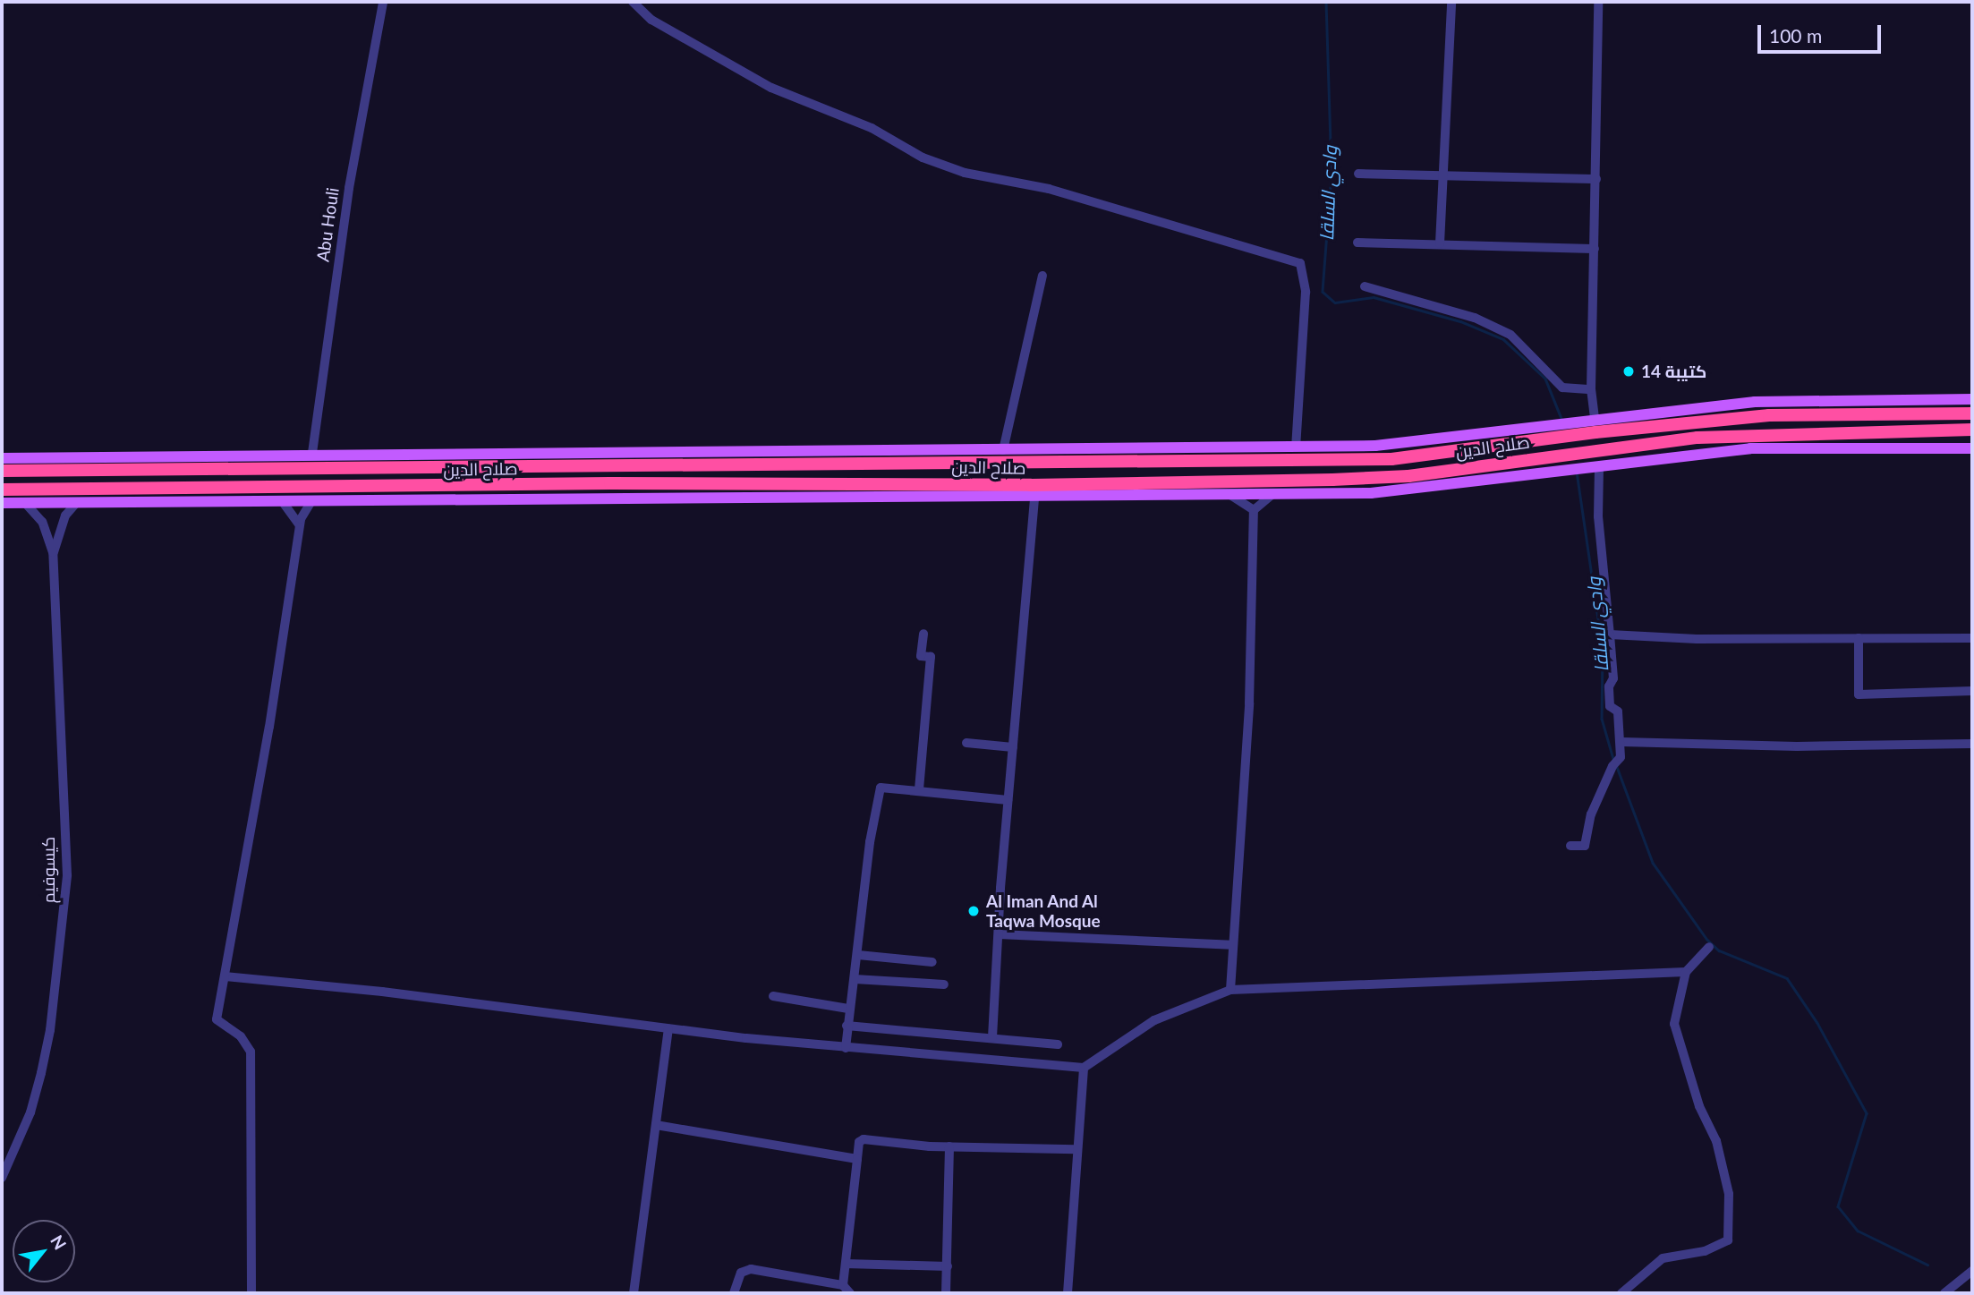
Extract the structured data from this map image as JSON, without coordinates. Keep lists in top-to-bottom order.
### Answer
{
  "streets": {
    "highway": ["صلاح الدين"],
    "street": ["Abu Houli", "كيسوفيم"]
  },
  "water": ["وادي السلقا"],
  "places": ["كتيبة 14", "Al Iman And Al Taqwa Mosque"],
  "scale_bar": "100 m",
  "north": "top right"
}
